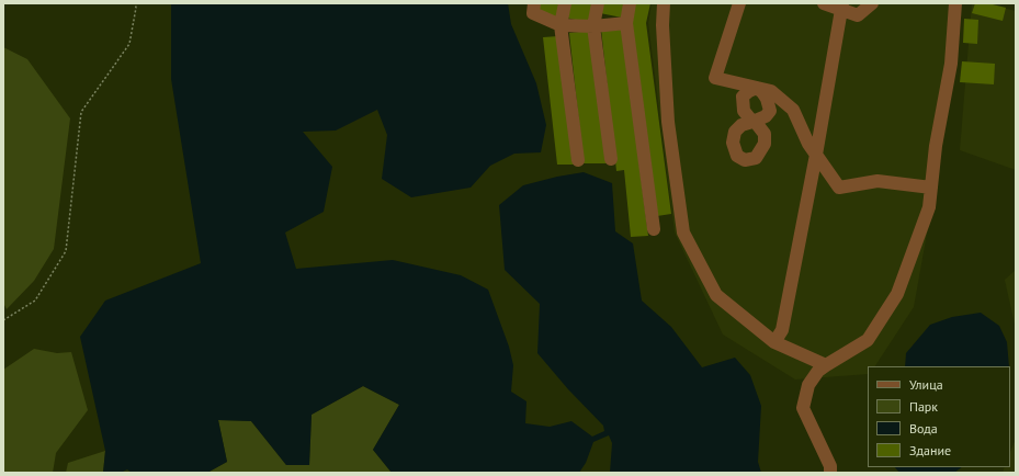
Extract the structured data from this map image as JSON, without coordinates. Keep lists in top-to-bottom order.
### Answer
{
  "legend": [
    "Улица",
    "Парк",
    "Вода",
    "Здание"
  ]
}
